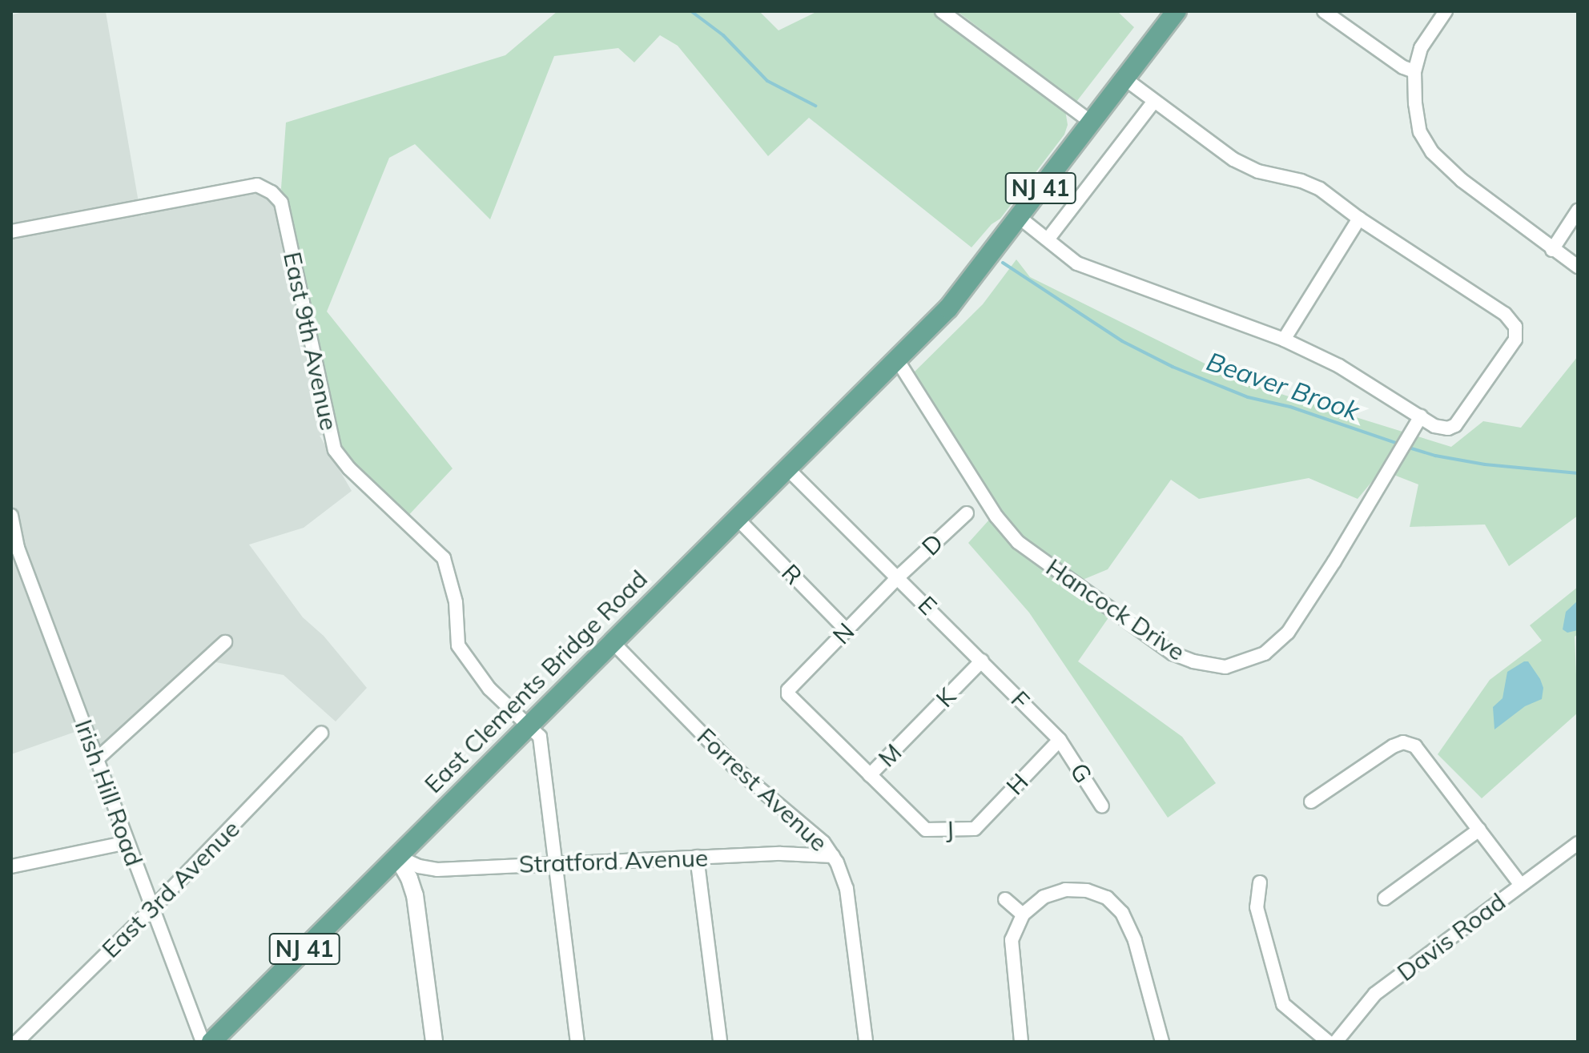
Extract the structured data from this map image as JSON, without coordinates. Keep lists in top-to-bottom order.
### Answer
{
  "streets": {
    "main road": ["NJ 41", "East Clements Bridge Road"],
    "street": [
      "East 9th Avenue",
      "D",
      "R",
      "E",
      "Hancock Drive",
      "N",
      "K",
      "F",
      "M",
      "G",
      "H",
      "Forrest Avenue",
      "Irish Hill Road",
      "J",
      "Stratford Avenue",
      "East 3rd Avenue",
      "Davis Road"
    ]
  },
  "crossings": [
    ["NJ 41", "Hancock Drive"],
    ["NJ 41", "East Clements Bridge Road"],
    ["East 9th Avenue", "East Clements Bridge Road"],
    ["D", "E"],
    ["D", "N"],
    ["R", "N"],
    ["R", "East Clements Bridge Road"],
    ["E", "N"],
    ["E", "K"],
    ["E", "F"],
    ["Hancock Drive", "East Clements Bridge Road"],
    ["N", "M"],
    ["N", "J"],
    ["East Clements Bridge Road", "Forrest Avenue"],
    ["East Clements Bridge Road", "Stratford Avenue"],
    ["K", "F"],
    ["K", "M"],
    ["F", "G"],
    ["F", "H"],
    ["M", "J"],
    ["G", "H"],
    ["H", "J"],
    ["Forrest Avenue", "Stratford Avenue"],
    ["Irish Hill Road", "East 3rd Avenue"]
  ],
  "water": ["Beaver Brook"]
}
